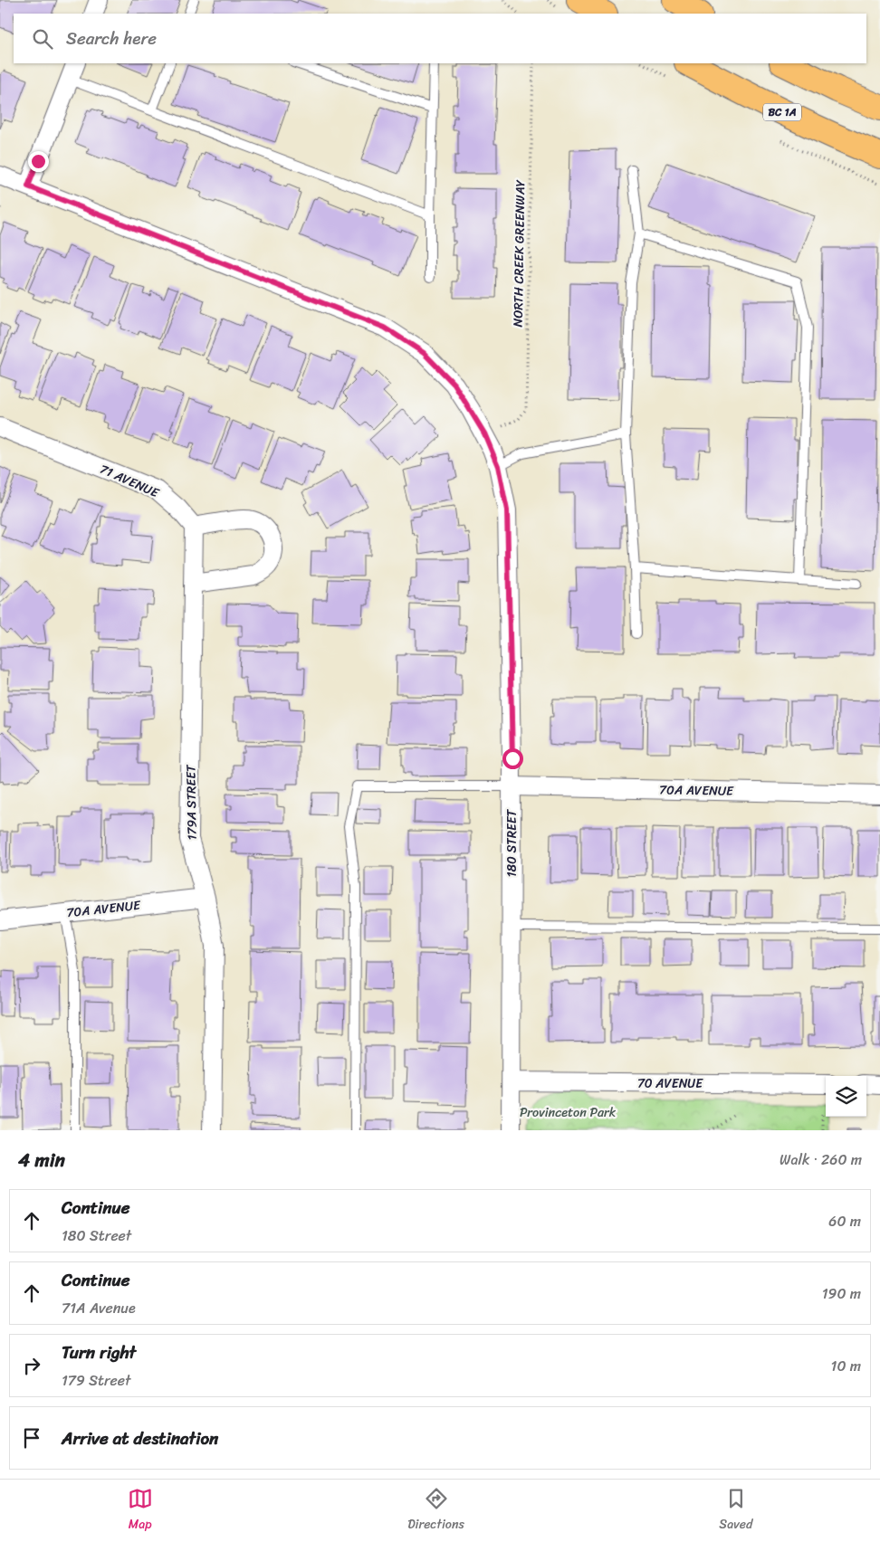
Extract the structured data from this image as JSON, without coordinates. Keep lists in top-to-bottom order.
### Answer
{
  "streets": {
    "main road": ["BC 1A"],
    "street": [
      "71 AVENUE",
      "70A AVENUE",
      "179A STREET",
      "180 STREET",
      "70 AVENUE"
    ],
    "path": ["NORTH CREEK GREENWAY"]
  },
  "crossings": [
    ["71 AVENUE", "179A STREET"],
    ["70A AVENUE", "179A STREET"],
    ["70A AVENUE", "180 STREET"],
    ["180 STREET", "70 AVENUE"]
  ],
  "parks": ["Provinceton Park"],
  "page": {
    "search": "Search here",
    "heading": ["4 min", "Walk · 260 m"],
    "list": [
      ["Continue", "180 Street", "60 m"],
      ["Continue", "71A Avenue", "190 m"],
      ["Turn right", "179 Street", "10 m"],
      "Arrive at destination"
    ],
    "nav": ["Map", "Directions", "Saved"]
  }
}
